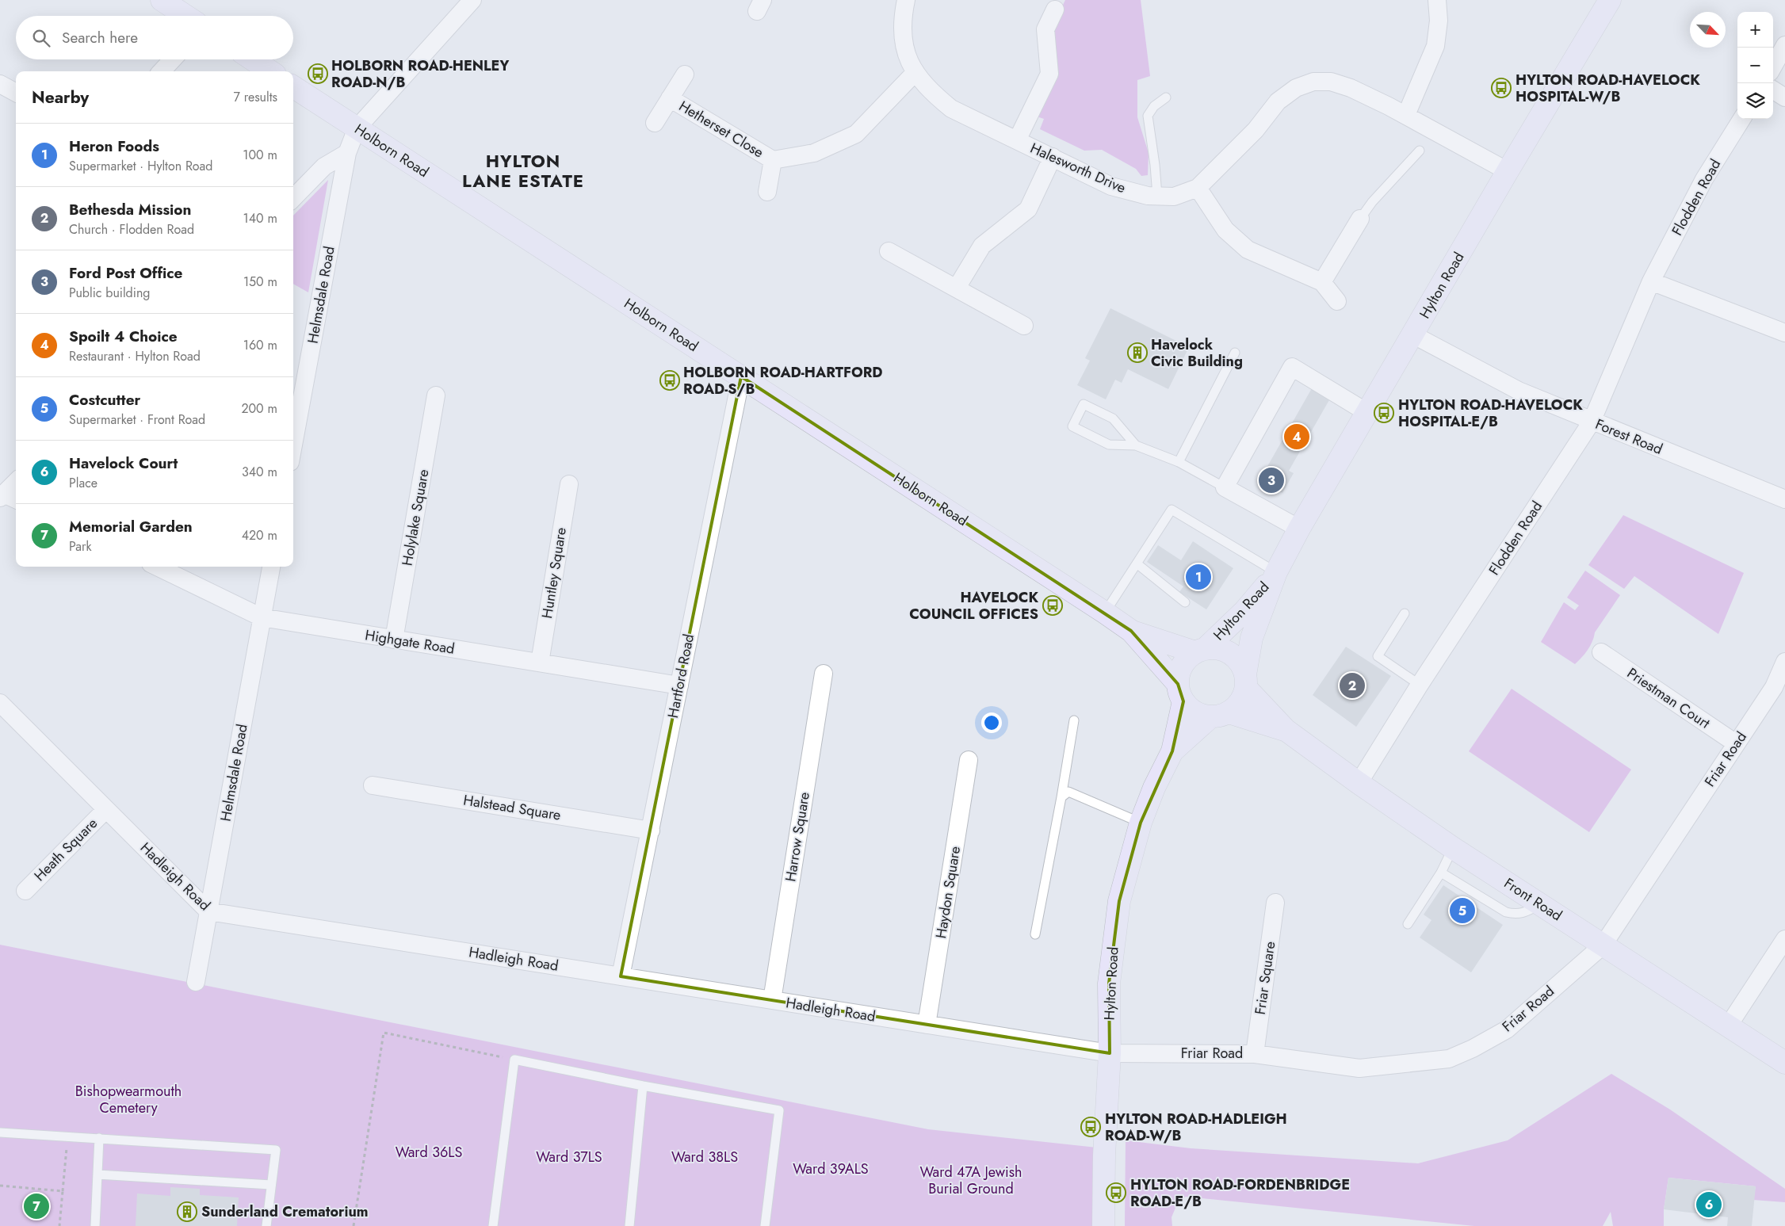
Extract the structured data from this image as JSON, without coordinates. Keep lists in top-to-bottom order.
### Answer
{
  "streets": {
    "main road": ["Holborn Road", "Hylton Road", "Front Road"],
    "street": [
      "Hetherset Close",
      "Halesworth Drive",
      "Flodden Road",
      "Helmsdale Road",
      "Forest Road",
      "Holylake Square",
      "Huntley Square",
      "Highgate Road",
      "Hartford Road",
      "Priestman Court",
      "Friar Road",
      "Halstead Square",
      "Harrow Square",
      "Heath Square",
      "Hadleigh Road",
      "Haydon Square",
      "Friar Square"
    ]
  },
  "crossings": [
    ["Hetherset Close", "Halesworth Drive"],
    ["Holborn Road", "Hylton Road"],
    ["Holborn Road", "Helmsdale Road"],
    ["Holborn Road", "Hartford Road"],
    ["Holborn Road", "Front Road"],
    ["Halesworth Drive", "Hylton Road"],
    ["Flodden Road", "Forest Road"],
    ["Flodden Road", "Front Road"],
    ["Hylton Road", "Forest Road"],
    ["Hylton Road", "Friar Road"],
    ["Hylton Road", "Hadleigh Road"],
    ["Hylton Road", "Front Road"],
    ["Helmsdale Road", "Highgate Road"],
    ["Helmsdale Road", "Hadleigh Road"],
    ["Holylake Square", "Highgate Road"],
    ["Huntley Square", "Highgate Road"],
    ["Highgate Road", "Hartford Road"],
    ["Hartford Road", "Halstead Square"],
    ["Hartford Road", "Hadleigh Road"],
    ["Priestman Court", "Friar Road"],
    ["Friar Road", "Hadleigh Road"],
    ["Friar Road", "Front Road"],
    ["Friar Road", "Friar Square"],
    ["Harrow Square", "Hadleigh Road"],
    ["Heath Square", "Hadleigh Road"],
    ["Hadleigh Road", "Haydon Square"]
  ],
  "districts": ["HYLTON LANE ESTATE"],
  "parks": [
    "Bishopwearmouth Cemetery",
    "Ward 36LS",
    "Ward 37LS",
    "Ward 38LS",
    "Ward 39ALS",
    "Ward 47A Jewish Burial Ground"
  ],
  "places": {
    "bus stop": [
      "HOLBORN ROAD-HENLEY ROAD-N/B",
      "HYLTON ROAD-HAVELOCK HOSPITAL-W/B",
      "HOLBORN ROAD-HARTFORD ROAD-S/B",
      "HYLTON ROAD-HAVELOCK HOSPITAL-E/B",
      "HAVELOCK COUNCIL OFFICES",
      "HYLTON ROAD-HADLEIGH ROAD-W/B",
      "HYLTON ROAD-FORDENBRIDGE ROAD-E/B"
    ],
    "building": ["Havelock Civic Building", "Sunderland Crematorium"]
  },
  "north": "bottom right",
  "page": {
    "map_buttons": ["+", "−"],
    "search": "Search here",
    "heading": ["Nearby", "7 results"],
    "list": [
      {
        "mark": "1",
        "name": "Heron Foods",
        "note": "Supermarket · Hylton Road",
        "value": "100 m"
      },
      {
        "mark": "2",
        "name": "Bethesda Mission",
        "note": "Church · Flodden Road",
        "value": "140 m"
      },
      {
        "mark": "3",
        "name": "Ford Post Office",
        "note": "Public building",
        "value": "150 m"
      },
      {
        "mark": "4",
        "name": "Spoilt 4 Choice",
        "note": "Restaurant · Hylton Road",
        "value": "160 m"
      },
      {
        "mark": "5",
        "name": "Costcutter",
        "note": "Supermarket · Front Road",
        "value": "200 m"
      },
      {
        "mark": "6",
        "name": "Havelock Court",
        "note": "Place",
        "value": "340 m"
      },
      {
        "mark": "7",
        "name": "Memorial Garden",
        "note": "Park",
        "value": "420 m"
      }
    ],
    "pins": [
      "4",
      "3",
      "1",
      "2",
      "5",
      "6",
      "7"
    ]
  }
}
